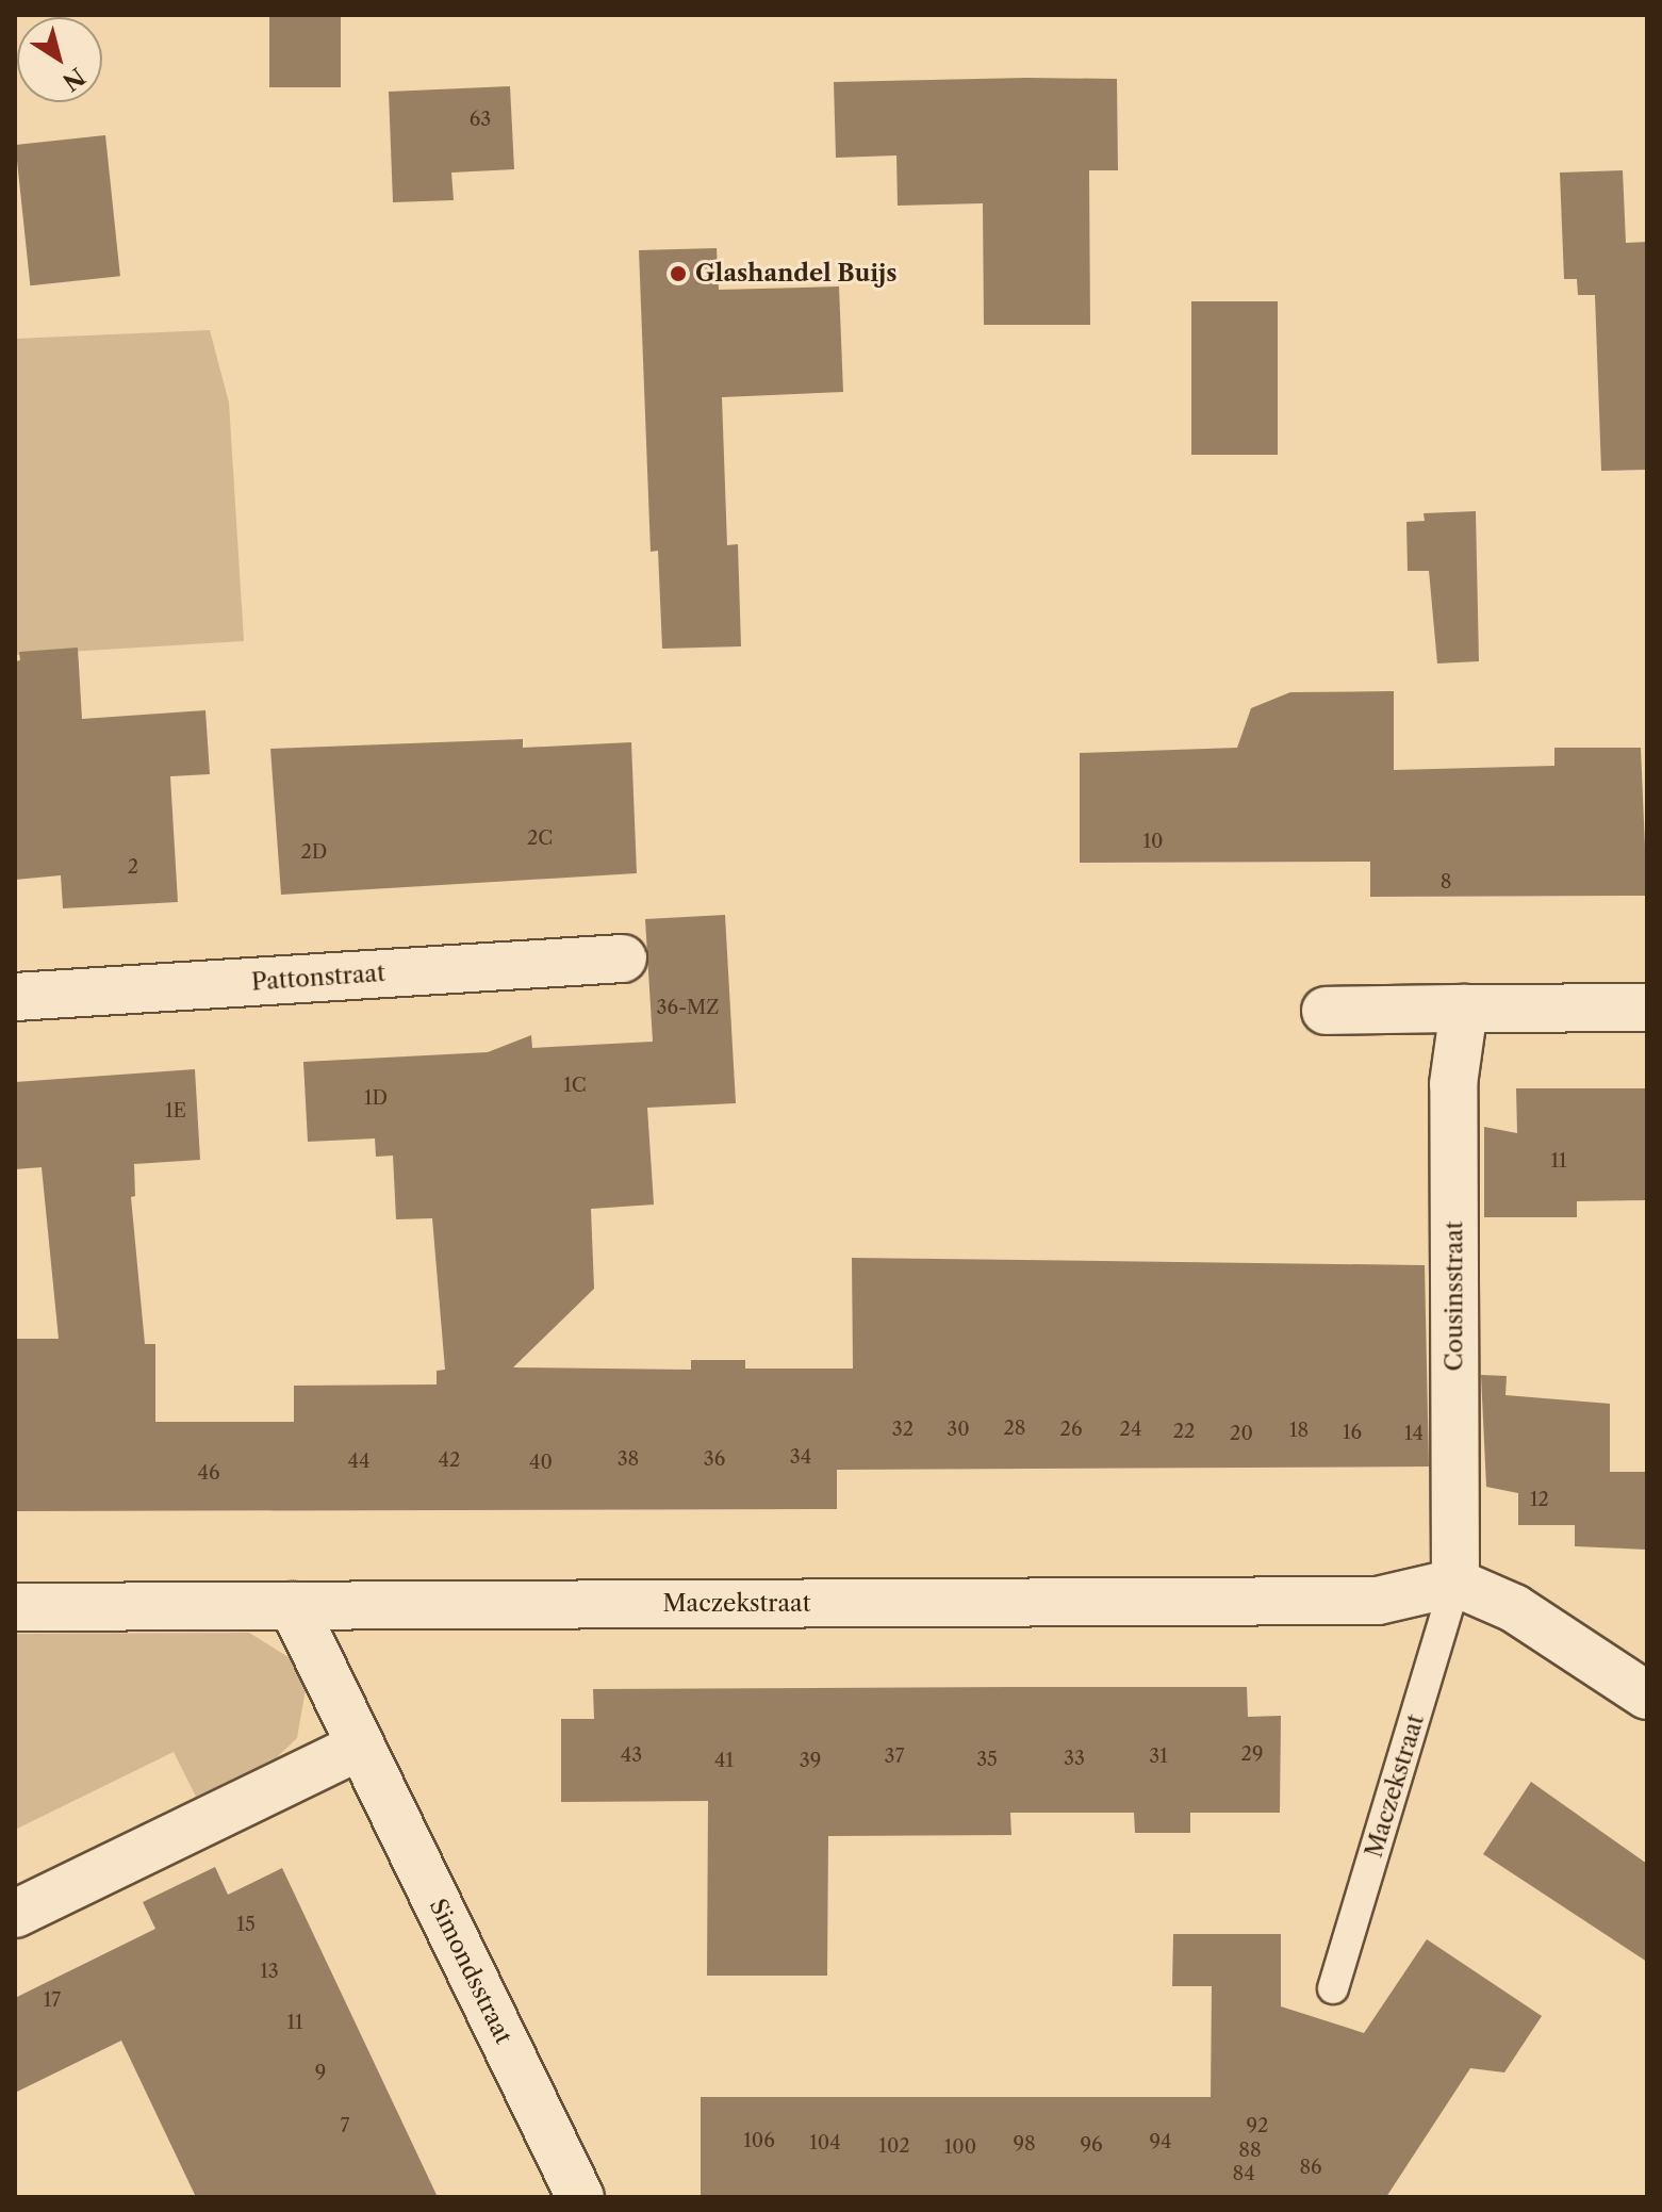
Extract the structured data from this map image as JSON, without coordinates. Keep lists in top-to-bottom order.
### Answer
{
  "streets": {
    "street": [
      "Pattonstraat",
      "Cousinsstraat",
      "Maczekstraat",
      "Simondsstraat"
    ]
  },
  "crossings": [
    ["Cousinsstraat", "Maczekstraat"],
    ["Maczekstraat", "Simondsstraat"]
  ],
  "places": ["Glashandel Buijs"],
  "house_numbers": [
    "63",
    "2C",
    "10",
    "2D",
    "2",
    "8",
    "36-MZ",
    "1C",
    "1D",
    "1E",
    "11",
    "28",
    "32",
    "30",
    "26",
    "24",
    "18",
    "22",
    "16",
    "20",
    "14",
    "34",
    "38",
    "36",
    "42",
    "44",
    "40",
    "46",
    "12",
    "29",
    "43",
    "37",
    "31",
    "33",
    "35",
    "41",
    "39",
    "15",
    "13",
    "17",
    "11",
    "9",
    "7",
    "92",
    "106",
    "94",
    "104",
    "98",
    "96",
    "102",
    "100",
    "88",
    "86",
    "84"
  ],
  "north": "bottom right"
}
